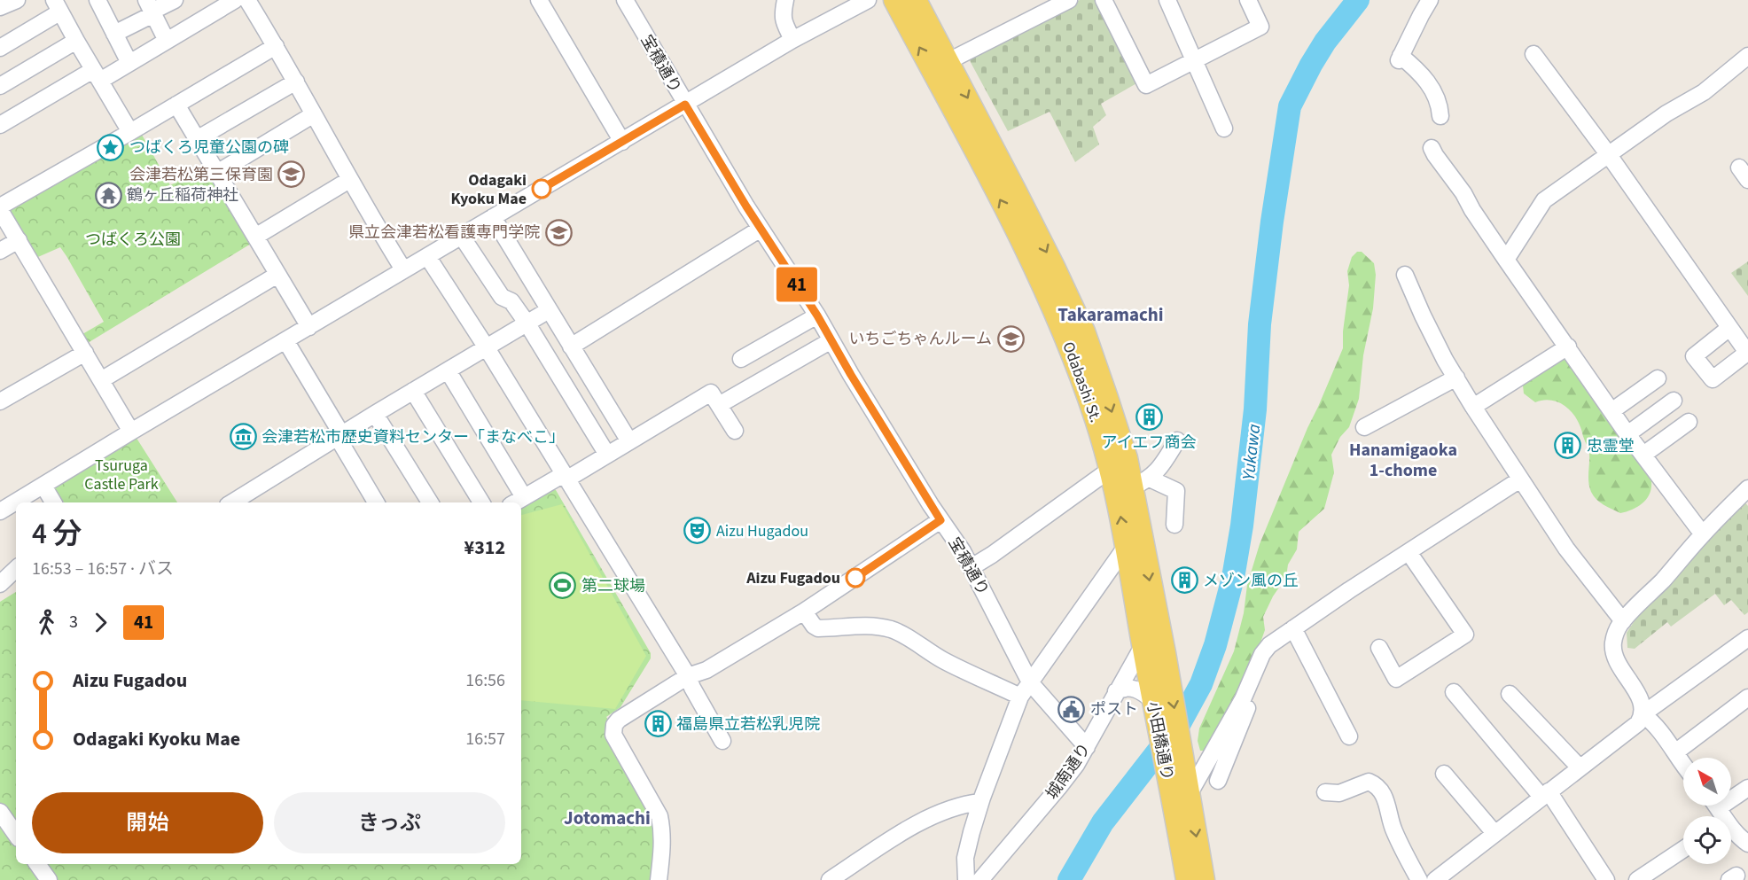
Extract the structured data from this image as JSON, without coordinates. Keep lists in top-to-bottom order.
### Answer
{
  "streets": {
    "main road": ["Odabashi St.", "小田橋通り"],
    "street": ["宝積通り", "城南通り"]
  },
  "crossings": [
    ["宝積通り", "城南通り"],
    ["Odabashi St.", "小田橋通り"],
    ["Odabashi St.", "城南通り"]
  ],
  "districts": ["Takaramachi", "Hanamigaoka 1-chome", "Jotomachi"],
  "water": ["Yukawa"],
  "parks": ["つばくろ公園", "Tsuruga Castle Park"],
  "places": {
    "place": ["つばくろ児童公園の碑"],
    "school or university": ["会津若松第三保育園", "県立会津若松看護専門学院", "いちごちゃんルーム"],
    "other": ["Odagaki Kyoku Mae", "Aizu Fugadou"],
    "temple": ["鶴ヶ丘稲荷神社"],
    "building": [
      "アイエフ商会",
      "忠霊堂",
      "メゾン風の丘",
      "福島県立若松乳児院"
    ],
    "museum": ["会津若松市歴史資料センター「まなべこ」"],
    "theatre": ["Aizu Hugadou"],
    "sports": ["第二球場"],
    "public building": ["ポスト"]
  },
  "lines": ["bus line 41"],
  "north": "top left",
  "page": {
    "on_map": "41",
    "heading": ["4 分", "16:53 – 16:57 · バス", "¥312"],
    "legs": ["3", "41"],
    "list": [
      {
        "name": "Aizu Fugadou",
        "value": "16:56"
      },
      {
        "name": "Odagaki Kyoku Mae",
        "value": "16:57"
      }
    ],
    "buttons": ["開始", "きっぷ"]
  }
}
